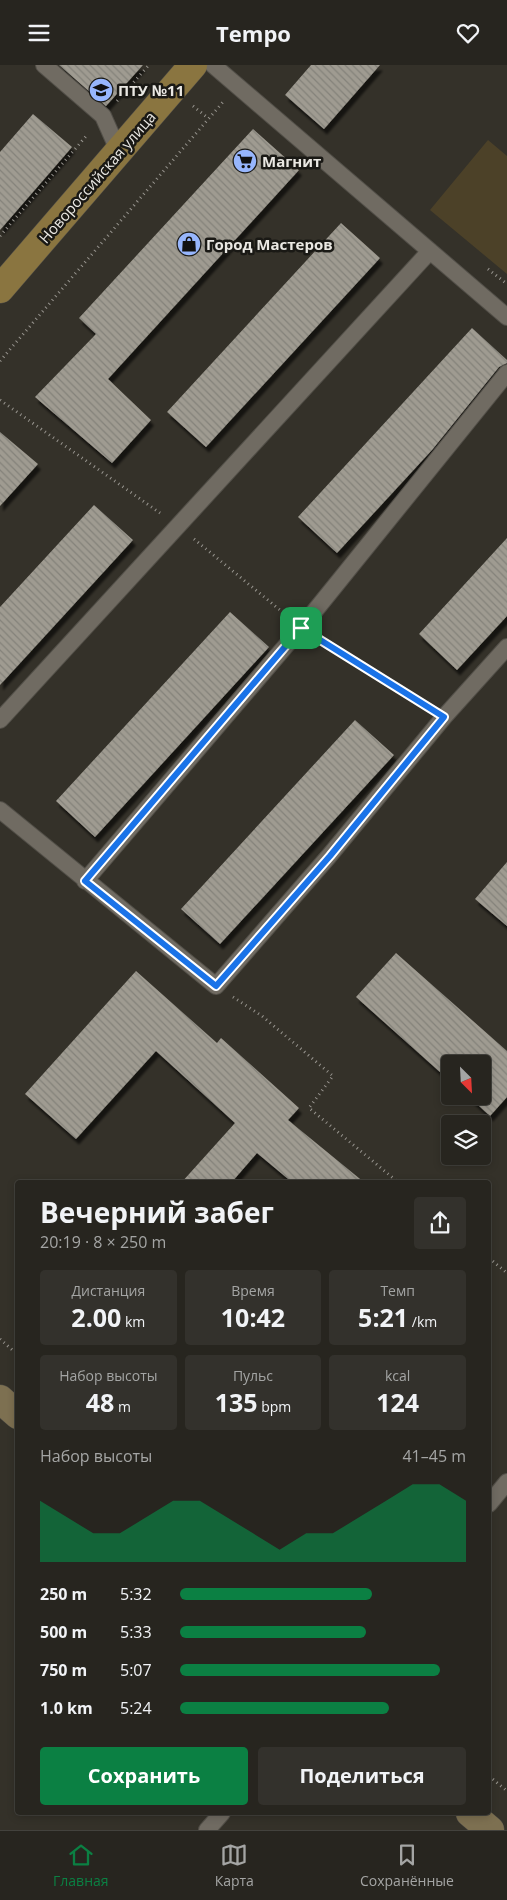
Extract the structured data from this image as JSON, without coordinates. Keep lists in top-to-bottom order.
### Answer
{
  "streets": {
    "main road": ["Новороссийская улица"]
  },
  "places": {
    "school or university": ["ПТУ №11"],
    "supermarket": ["Магнит"],
    "shop": ["Город Мастеров"]
  },
  "north": "bottom right",
  "page": {
    "header": "Tempo",
    "heading": ["Вечерний забег", "20:19 · 8 × 250 m"],
    "stats": [
      ["Дистанция", "2.00 km"],
      ["Время", "10:42"],
      ["Темп", "5:21 /km"],
      ["Набор высоты", "48 m"],
      ["Пульс", "135 bpm"],
      ["kcal", "124"]
    ],
    "chart": ["Набор высоты", "41–45 m"],
    "list": [
      {
        "name": "250 m",
        "note": "5:32"
      },
      {
        "name": "500 m",
        "note": "5:33"
      },
      {
        "name": "750 m",
        "note": "5:07"
      },
      {
        "name": "1.0 km",
        "note": "5:24"
      }
    ],
    "buttons": ["Сохранить", "Поделиться"],
    "tabs": ["Главная", "Карта", "Сохранённые"]
  }
}
